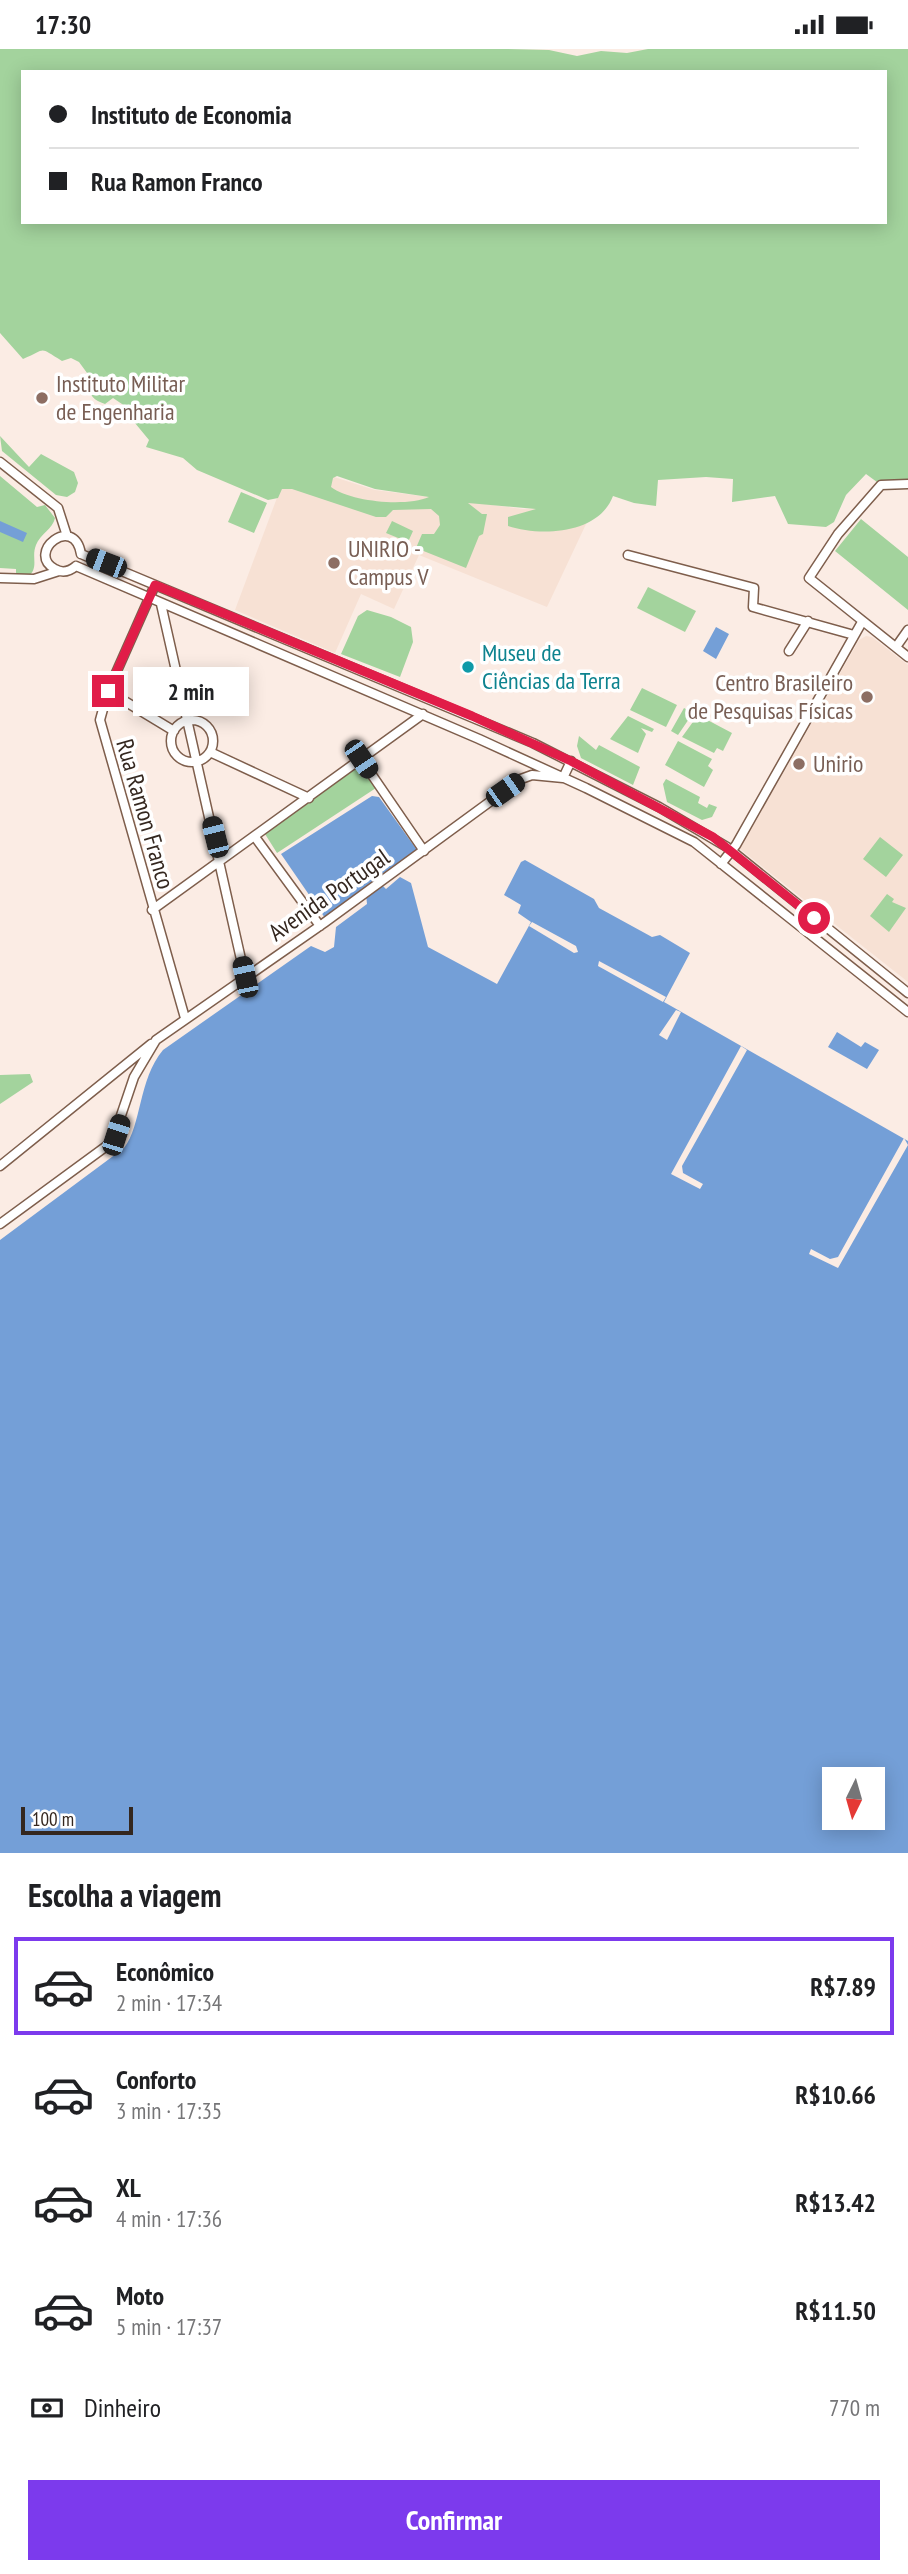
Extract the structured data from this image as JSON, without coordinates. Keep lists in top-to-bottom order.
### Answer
{
  "streets": {
    "street": ["Rua Ramon Franco", "Avenida Portugal"]
  },
  "crossings": [
    ["Rua Ramon Franco", "Avenida Portugal"]
  ],
  "places": [
    "Instituto Militar de Engenharia",
    "UNIRIO - Campus V",
    "Museu de Ciências da Terra",
    "Centro Brasileiro de Pesquisas Físicas",
    "Unirio"
  ],
  "scale_bar": "100 m",
  "north": "bottom",
  "page": {
    "status": "17:30",
    "banner": ["Instituto de Economia", "Rua Ramon Franco"],
    "bubble": "2 min",
    "scale": "100 m",
    "heading": "Escolha a viagem",
    "list": [
      {
        "name": "Econômico",
        "note": "2 min · 17:34",
        "value": "R$7.89"
      },
      {
        "name": "Conforto",
        "note": "3 min · 17:35",
        "value": "R$10.66"
      },
      {
        "name": "XL",
        "note": "4 min · 17:36",
        "value": "R$13.42"
      },
      {
        "name": "Moto",
        "note": "5 min · 17:37",
        "value": "R$11.50"
      }
    ],
    "pay": ["Dinheiro", "770 m"],
    "buttons": "Confirmar"
  }
}
